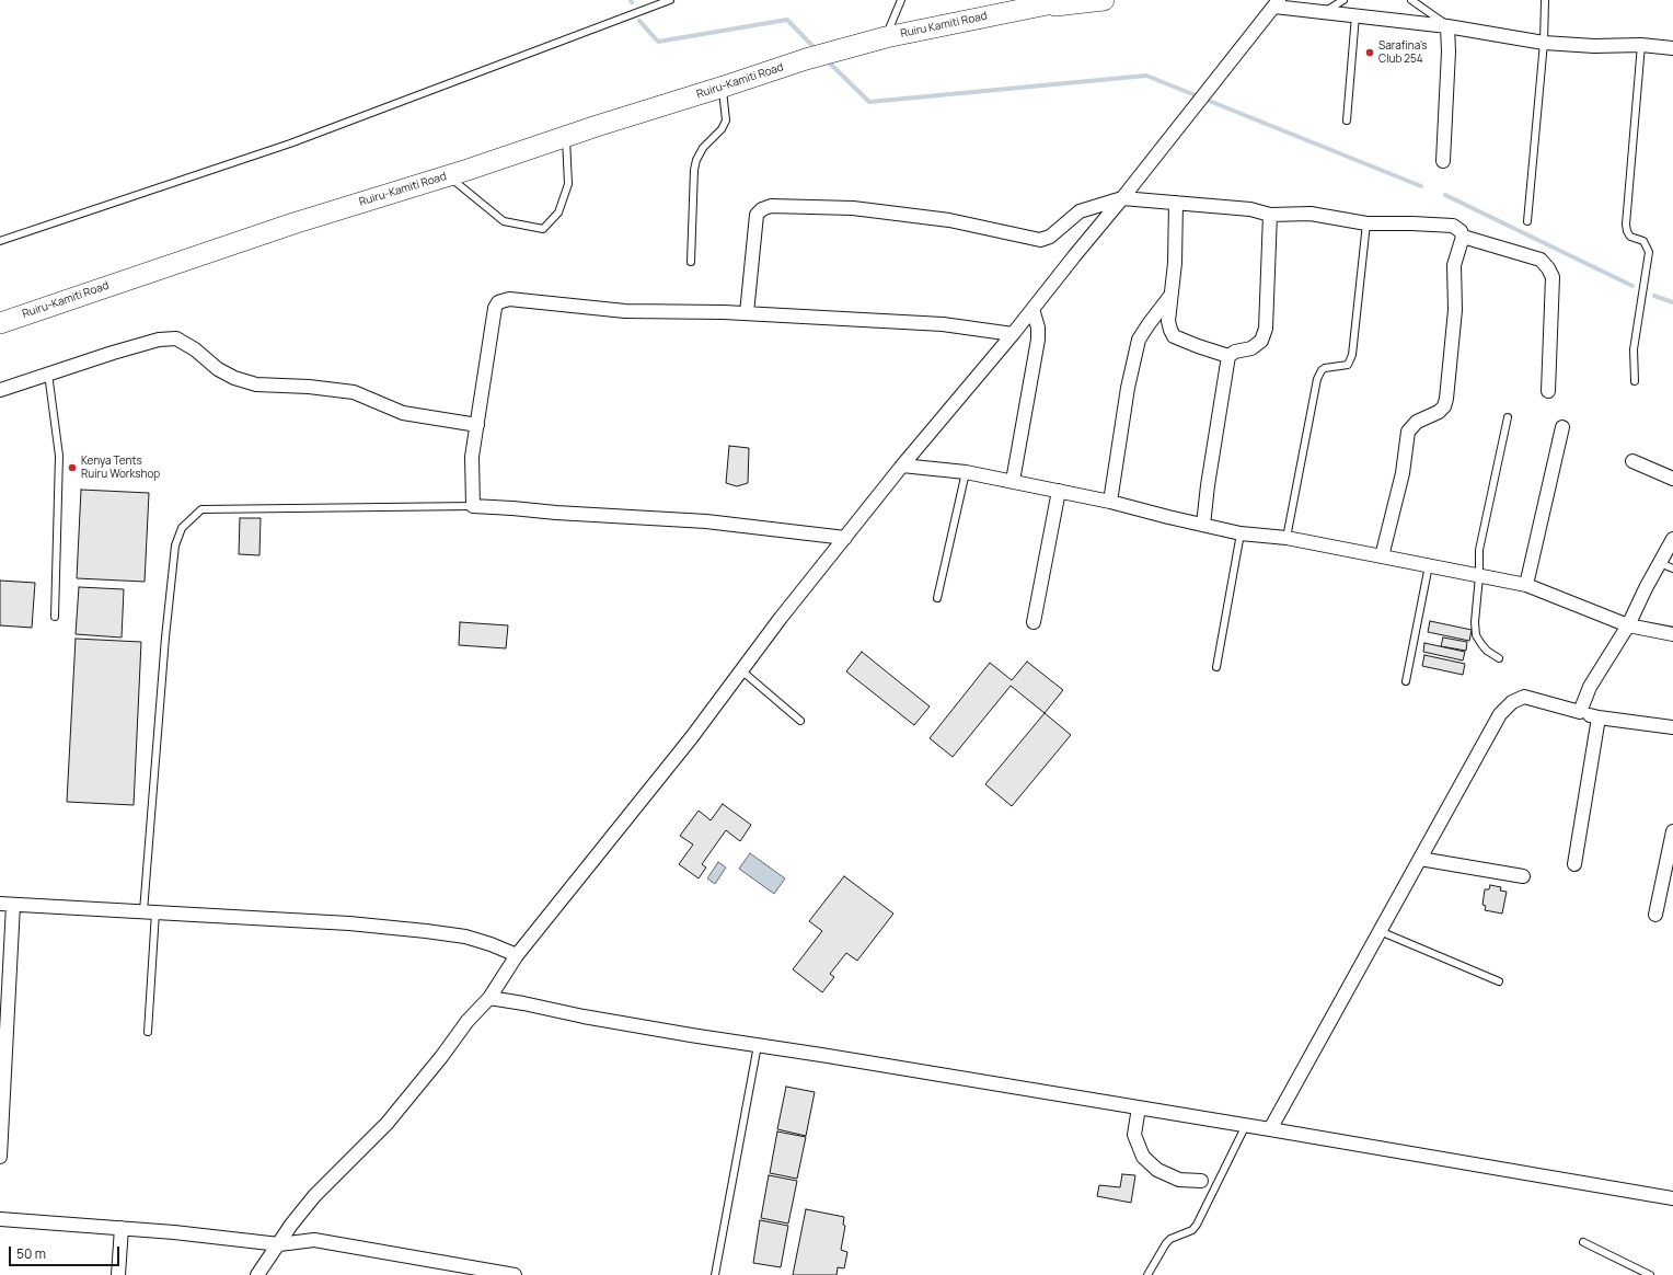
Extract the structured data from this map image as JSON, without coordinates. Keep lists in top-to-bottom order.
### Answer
{
  "streets": {
    "main road": ["Ruiru Kamiti Road", "Ruiru-Kamiti Road"]
  },
  "crossings": [
    ["Ruiru Kamiti Road", "Ruiru-Kamiti Road"]
  ],
  "places": ["Sarafina's Club 254", "Kenya Tents Ruiru Workshop"],
  "scale_bar": "50 m"
}
